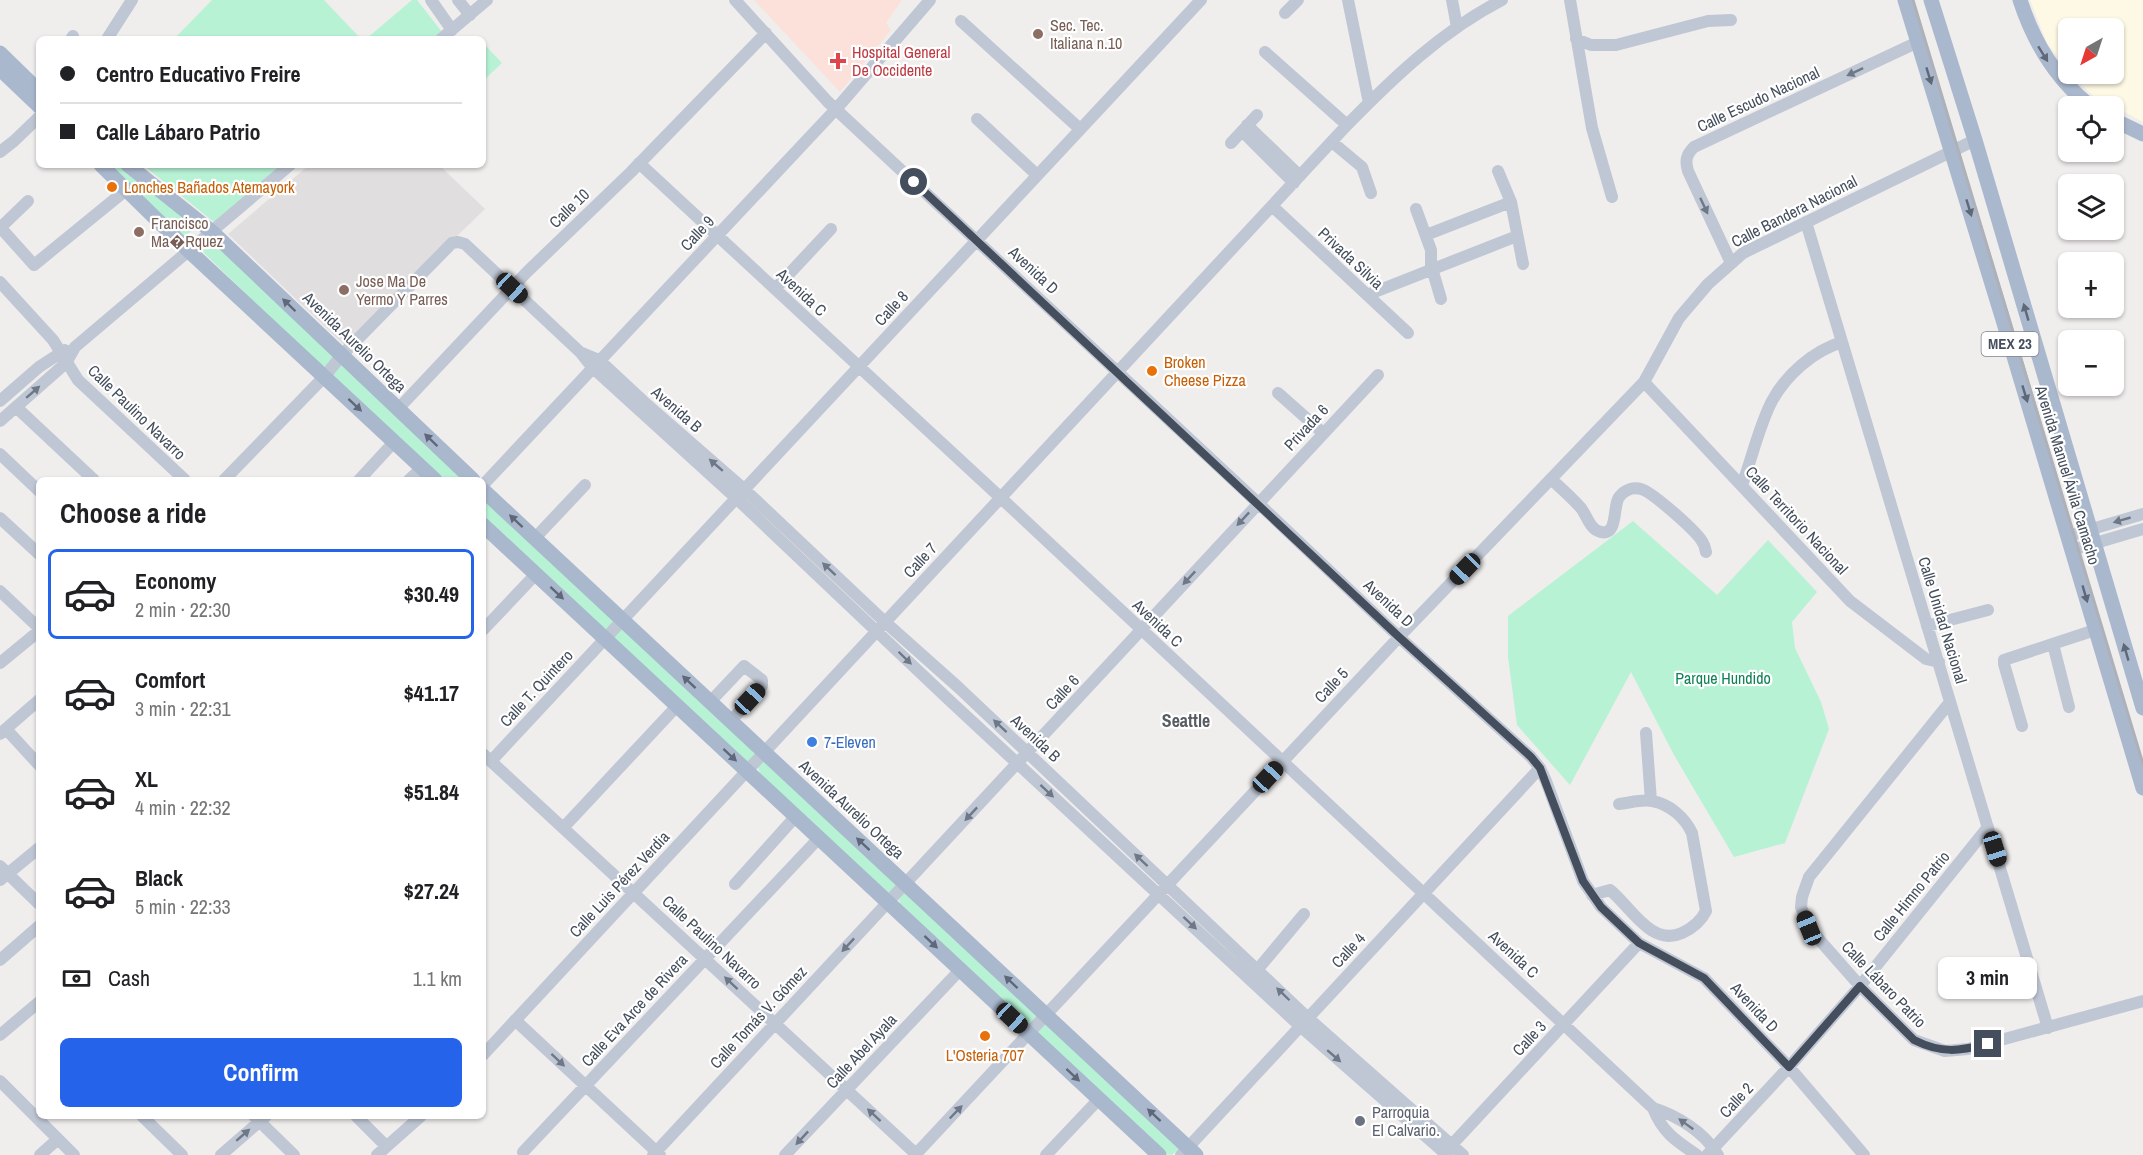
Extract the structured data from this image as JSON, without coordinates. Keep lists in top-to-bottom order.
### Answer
{
  "streets": {
    "main road": ["Avenida Aurelio Ortega", "MEX 23", "Avenida Manuel Ávila Camacho"],
    "street": [
      "Calle Escudo Nacional",
      "Calle 10",
      "Calle Bandera Nacional",
      "Calle 9",
      "Privada Silvia",
      "Avenida D",
      "Avenida C",
      "Calle 8",
      "Avenida B",
      "Calle Paulino Navarro",
      "Privada 6",
      "Calle Territorio Nacional",
      "Calle 7",
      "Calle Unidad Nacional",
      "Calle 5",
      "Calle T. Quintero",
      "Calle 6",
      "Calle Luis Pérez Verdia",
      "Calle Himno Patrio",
      "Calle 4",
      "Calle Lábaro Patrio",
      "Calle Eva Arce de Rivera",
      "Calle Tomás V. Gómez",
      "Calle 3",
      "Calle Abel Ayala",
      "Calle 2"
    ]
  },
  "crossings": [
    ["Calle Escudo Nacional", "Calle Bandera Nacional"],
    ["Calle Escudo Nacional", "Avenida Manuel Ávila Camacho"],
    ["Calle 10", "Avenida D"],
    ["Calle 10", "Avenida C"],
    ["Calle 10", "Avenida Aurelio Ortega"],
    ["Calle 10", "Avenida B"],
    ["Calle Bandera Nacional", "Avenida Manuel Ávila Camacho"],
    ["Calle Bandera Nacional", "Calle Territorio Nacional"],
    ["Calle Bandera Nacional", "Calle Unidad Nacional"],
    ["Calle Bandera Nacional", "Calle 5"],
    ["Calle 9", "Avenida D"],
    ["Calle 9", "Avenida C"],
    ["Calle 9", "Avenida B"],
    ["Privada Silvia", "Calle 7"],
    ["Avenida D", "Calle 8"],
    ["Avenida D", "Privada 6"],
    ["Avenida D", "Calle 7"],
    ["Avenida D", "Calle 5"],
    ["Avenida D", "Calle 6"],
    ["Avenida D", "Calle Himno Patrio"],
    ["Avenida D", "Calle 4"],
    ["Avenida D", "Calle 3"],
    ["Avenida D", "Calle 2"],
    ["Avenida C", "Calle 8"],
    ["Avenida C", "Calle 7"],
    ["Avenida C", "Calle 5"],
    ["Avenida C", "Calle 6"],
    ["Avenida C", "Calle 4"],
    ["Avenida C", "Calle 3"],
    ["Avenida C", "Calle 2"],
    ["Calle 8", "Avenida Aurelio Ortega"],
    ["Calle 8", "Avenida B"],
    ["Calle 8", "Calle T. Quintero"],
    ["Avenida Aurelio Ortega", "Avenida B"],
    ["Avenida Aurelio Ortega", "Calle 7"],
    ["Avenida Aurelio Ortega", "Calle 5"],
    ["Avenida Aurelio Ortega", "Calle 6"],
    ["Avenida Aurelio Ortega", "Calle 4"],
    ["Avenida B", "Calle 7"],
    ["Avenida B", "Calle 5"],
    ["Avenida B", "Calle 6"],
    ["Avenida B", "Calle 4"],
    ["Avenida B", "Calle 3"],
    ["Calle Paulino Navarro", "Calle 5"],
    ["Calle Paulino Navarro", "Calle T. Quintero"],
    ["Calle Paulino Navarro", "Calle Luis Pérez Verdia"],
    ["Calle Paulino Navarro", "Calle Eva Arce de Rivera"],
    ["Calle Paulino Navarro", "Calle Tomás V. Gómez"],
    ["Calle Paulino Navarro", "Calle Abel Ayala"],
    ["Privada 6", "Calle 6"],
    ["Calle Territorio Nacional", "Calle Unidad Nacional"],
    ["Calle Territorio Nacional", "Calle 5"],
    ["Calle 7", "Calle Luis Pérez Verdia"],
    ["Calle Unidad Nacional", "Calle Himno Patrio"],
    ["Calle Unidad Nacional", "Calle Lábaro Patrio"],
    ["Calle 6", "Calle Tomás V. Gómez"],
    ["Calle Himno Patrio", "Calle Lábaro Patrio"],
    ["Calle Himno Patrio", "Calle 2"]
  ],
  "one_way": ["Calle 6", "Calle Tomás V. Gómez", "Calle Abel Ayala"],
  "districts": ["Seattle"],
  "parks": ["Parque Hundido"],
  "places": {
    "other": [
      "Sec. Tec. Italiana n.10",
      "Lonches Bañados Atemayork",
      "Francisco Ma�Rquez",
      "Jose Ma De Yermo Y Parres",
      "Broken Cheese Pizza",
      "7-Eleven",
      "L'Osteria 707",
      "Parroquia El Calvario."
    ],
    "health": ["Hospital General De Occidente"]
  },
  "north": "bottom left",
  "page": {
    "map_buttons": ["+", "−"],
    "banner": ["Centro Educativo Freire", "Calle Lábaro Patrio"],
    "heading": "Choose a ride",
    "list": [
      {
        "name": "Economy",
        "note": "2 min · 22:30",
        "value": "$30.49"
      },
      {
        "name": "Comfort",
        "note": "3 min · 22:31",
        "value": "$41.17"
      },
      {
        "name": "XL",
        "note": "4 min · 22:32",
        "value": "$51.84"
      },
      {
        "name": "Black",
        "note": "5 min · 22:33",
        "value": "$27.24"
      }
    ],
    "pay": ["Cash", "1.1 km"],
    "bubble": "3 min",
    "buttons": "Confirm"
  }
}
